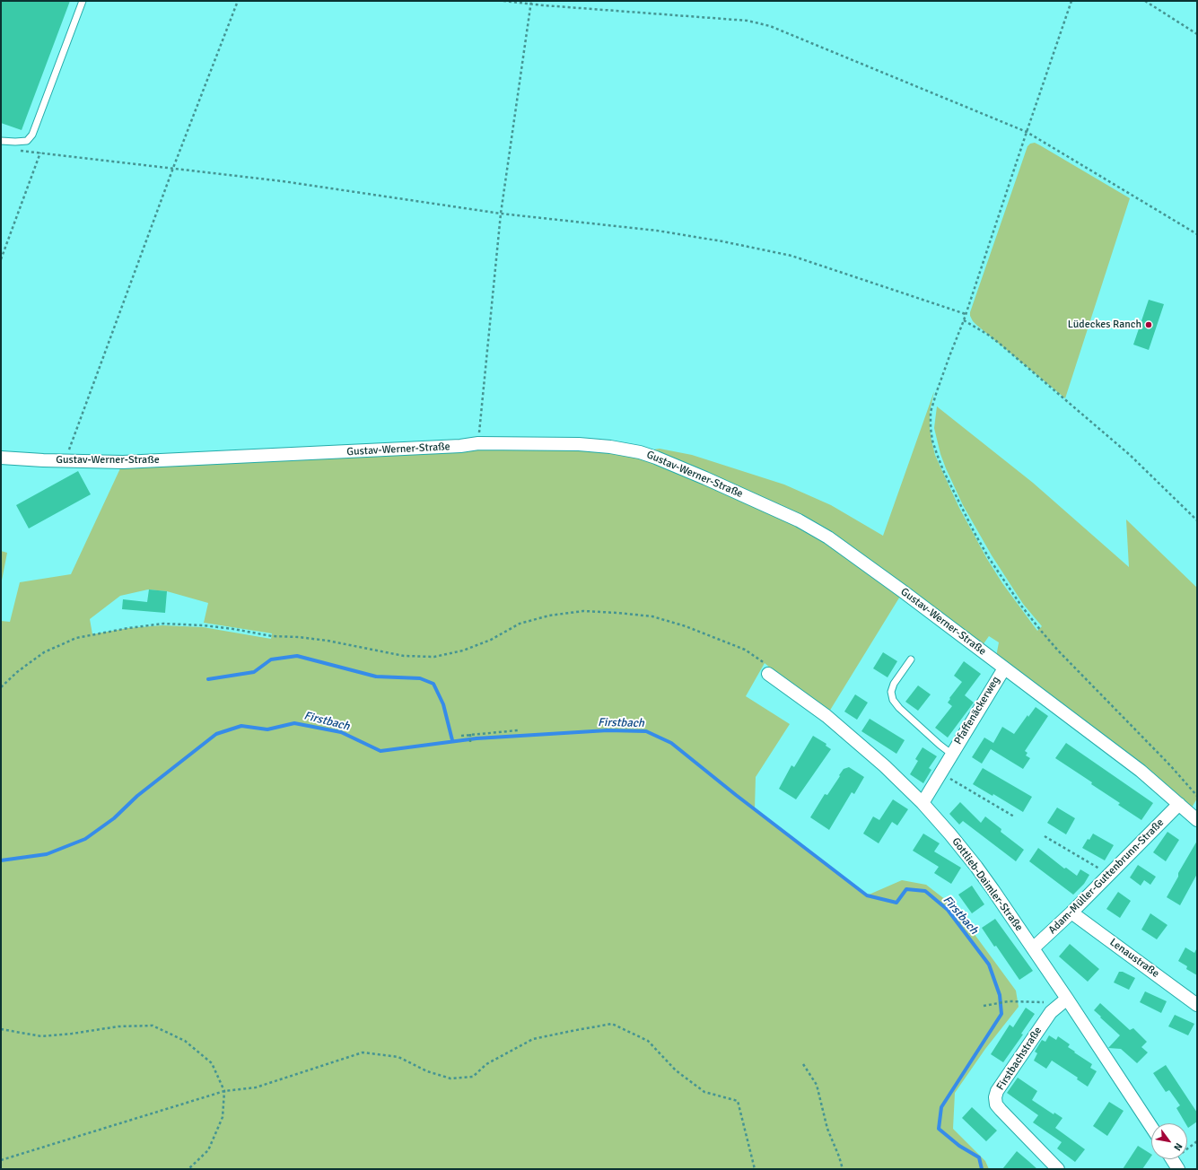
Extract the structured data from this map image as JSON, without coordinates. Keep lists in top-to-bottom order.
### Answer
{
  "streets": {
    "street": [
      "Gustav-Werner-Straße",
      "Pfaffenäckerweg",
      "Adam-Müller-Guttenbrunn-Straße",
      "Gottlieb-Daimler-Straße",
      "Lenaustraße",
      "Firstbachstraße"
    ]
  },
  "crossings": [
    ["Gustav-Werner-Straße", "Pfaffenäckerweg"],
    ["Gustav-Werner-Straße", "Adam-Müller-Guttenbrunn-Straße"],
    ["Pfaffenäckerweg", "Gottlieb-Daimler-Straße"],
    ["Adam-Müller-Guttenbrunn-Straße", "Gottlieb-Daimler-Straße"],
    ["Adam-Müller-Guttenbrunn-Straße", "Lenaustraße"],
    ["Gottlieb-Daimler-Straße", "Firstbachstraße"]
  ],
  "water": ["Firstbach"],
  "places": ["Lüdeckes Ranch"],
  "north": "bottom right"
}
